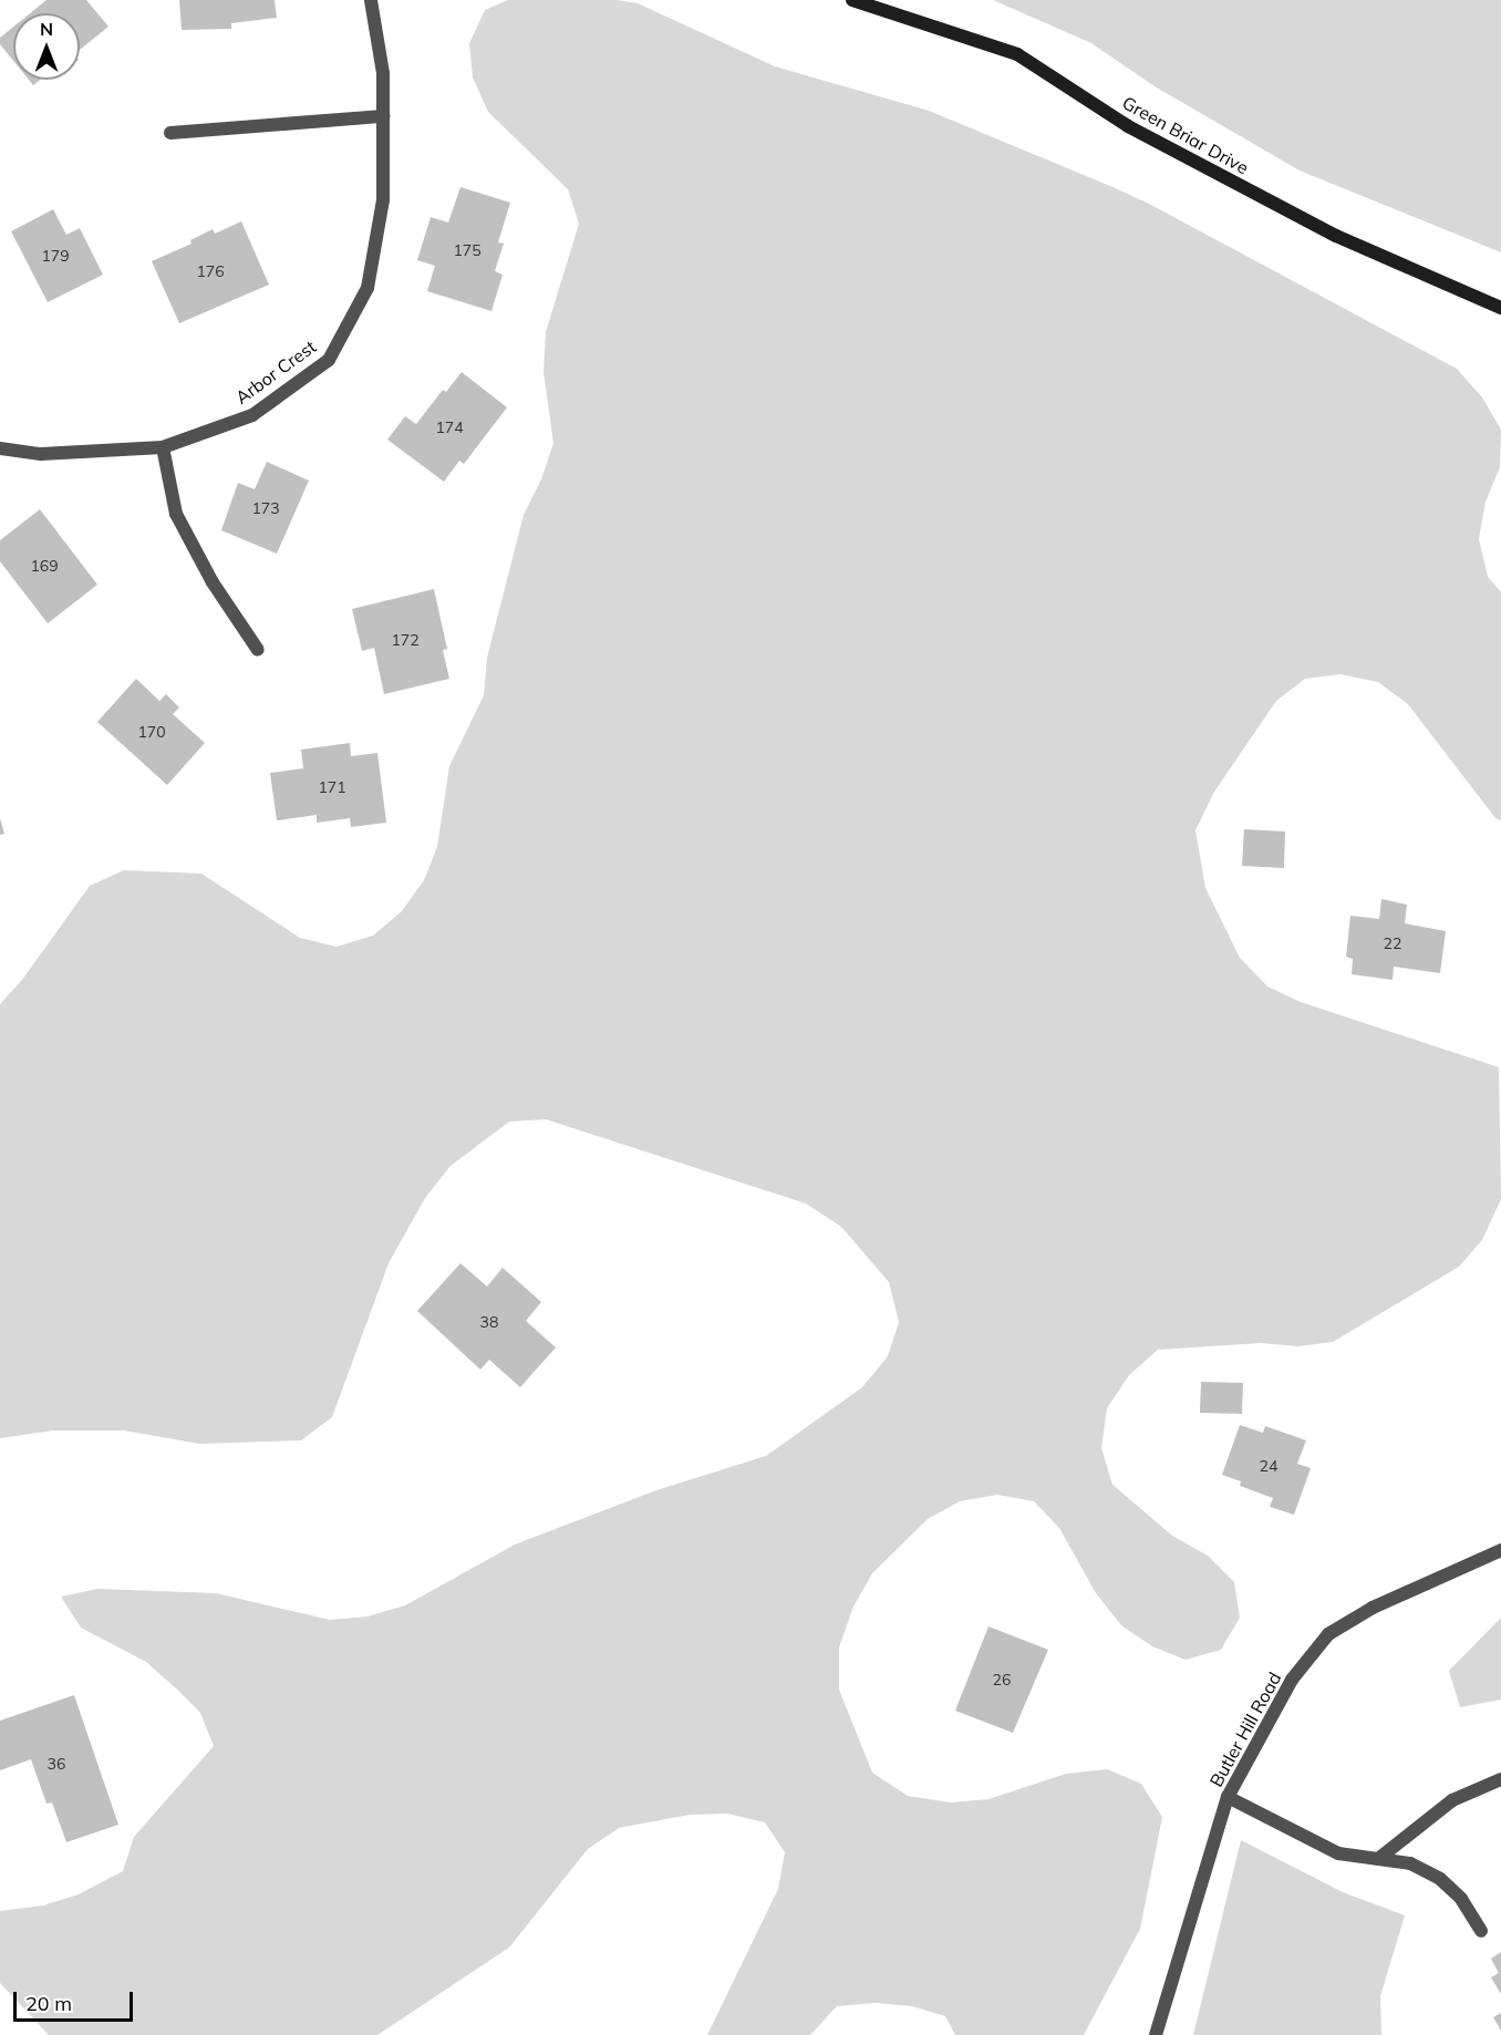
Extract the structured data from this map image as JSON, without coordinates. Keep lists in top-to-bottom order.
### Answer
{
  "streets": {
    "street": ["Green Briar Drive", "Arbor Crest", "Butler Hill Road"]
  },
  "house_numbers": [
    "175",
    "179",
    "176",
    "174",
    "173",
    "169",
    "172",
    "170",
    "171",
    "22",
    "38",
    "24",
    "26",
    "36"
  ],
  "scale_bar": "20 m",
  "north": "top"
}
